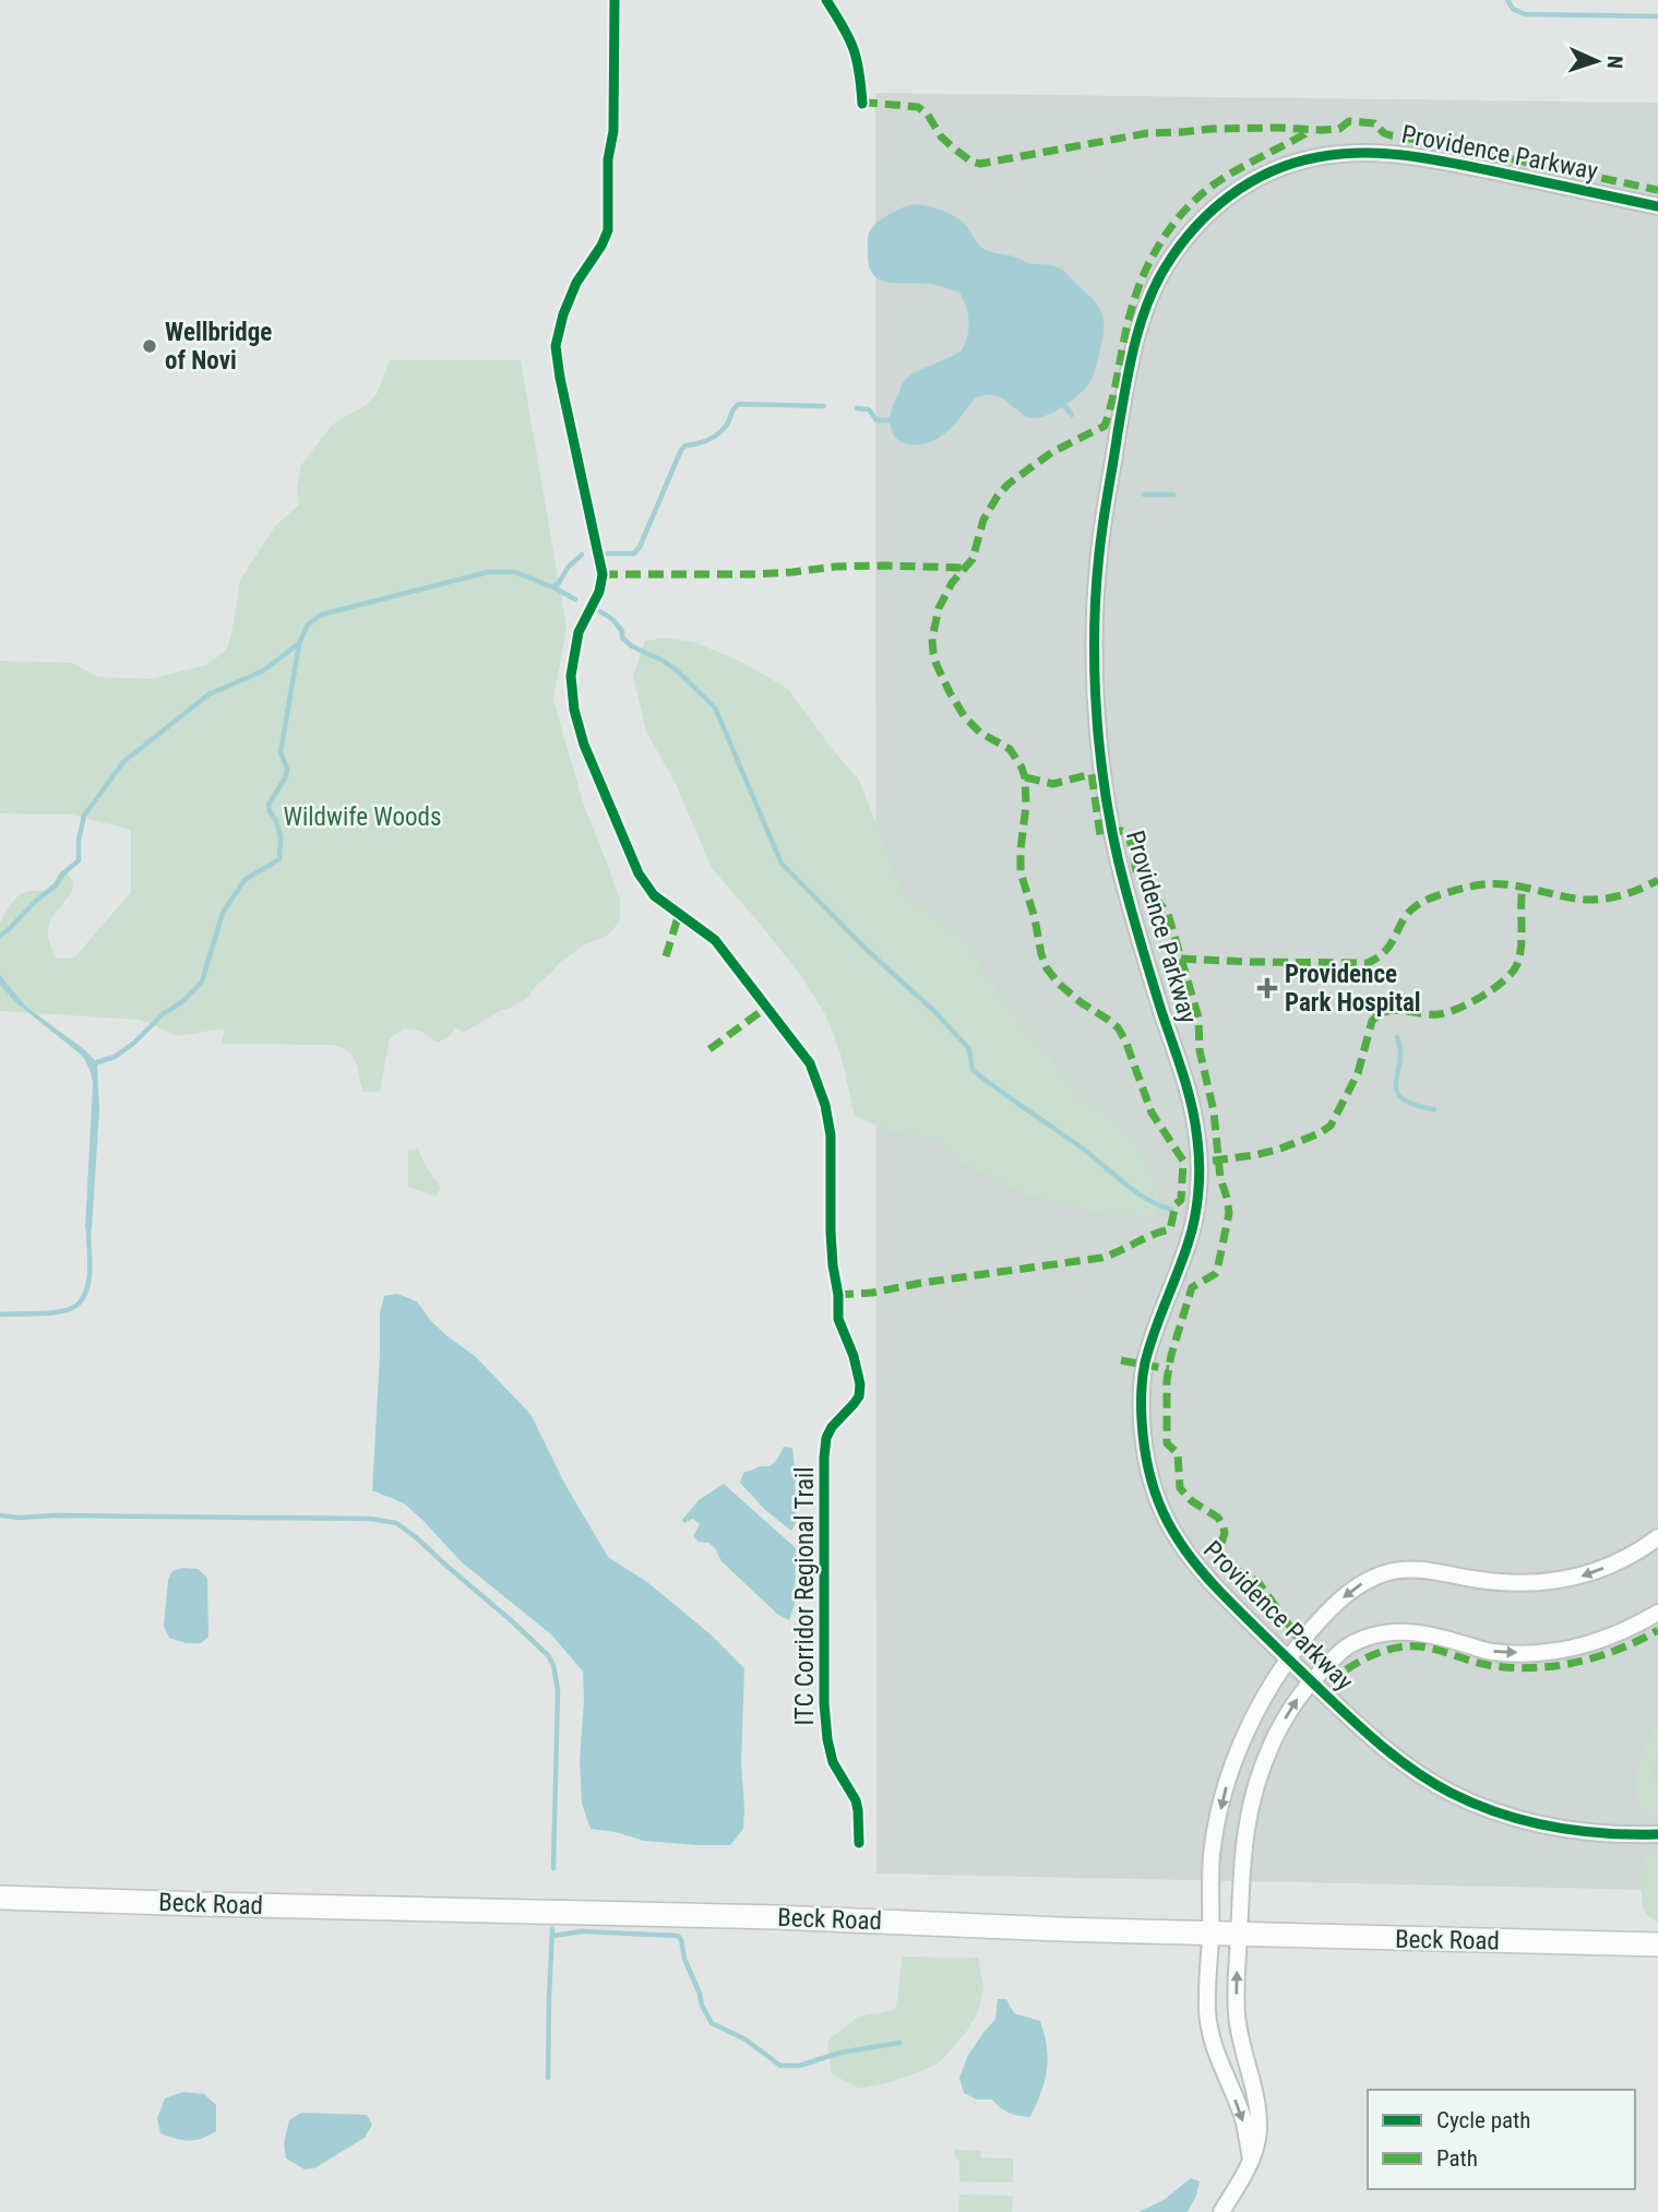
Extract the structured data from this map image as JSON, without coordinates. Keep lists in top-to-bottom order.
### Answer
{
  "streets": {
    "main road": ["Beck Road"],
    "street": ["Providence Parkway"],
    "cycle path": ["ITC Corridor Regional Trail"]
  },
  "parks": ["Wildwife Woods"],
  "places": {
    "other": ["Wellbridge of Novi"],
    "health": ["Providence Park Hospital"]
  },
  "legend": ["Cycle path", "Path"],
  "north": "right"
}
